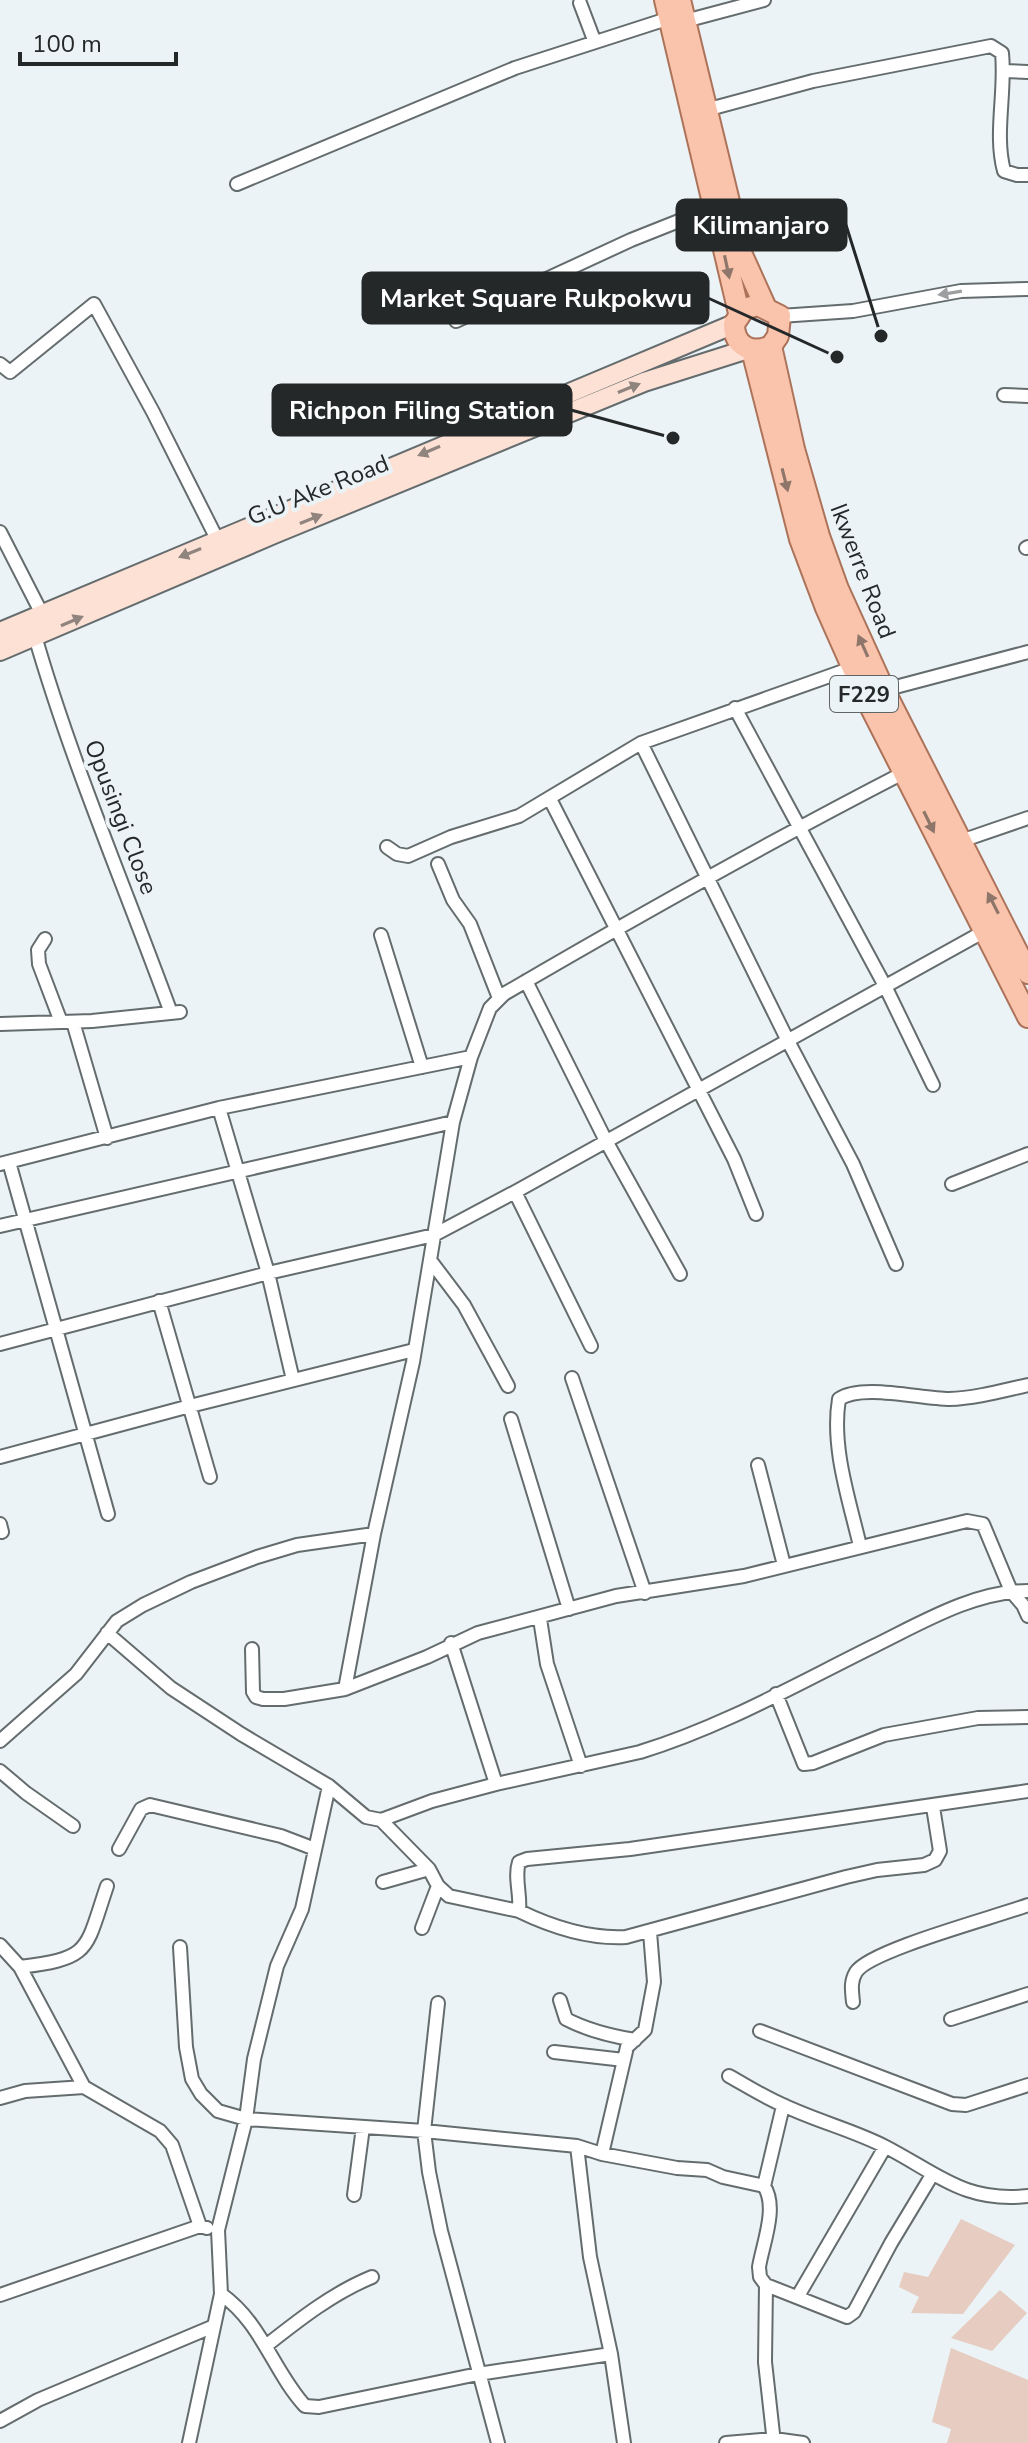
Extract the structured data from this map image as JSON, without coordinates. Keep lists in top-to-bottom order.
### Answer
{
  "streets": {
    "main road": ["G.U Ake Road", "Ikwerre Road", "F229"],
    "street": ["Opusingi Close"]
  },
  "crossings": [
    ["G.U Ake Road", "Ikwerre Road"],
    ["G.U Ake Road", "F229"],
    ["G.U Ake Road", "Opusingi Close"],
    ["Ikwerre Road", "F229"]
  ],
  "places": ["Kilimanjaro", "Market Square Rukpokwu", "Richpon Filing Station"],
  "scale_bar": "100 m"
}
